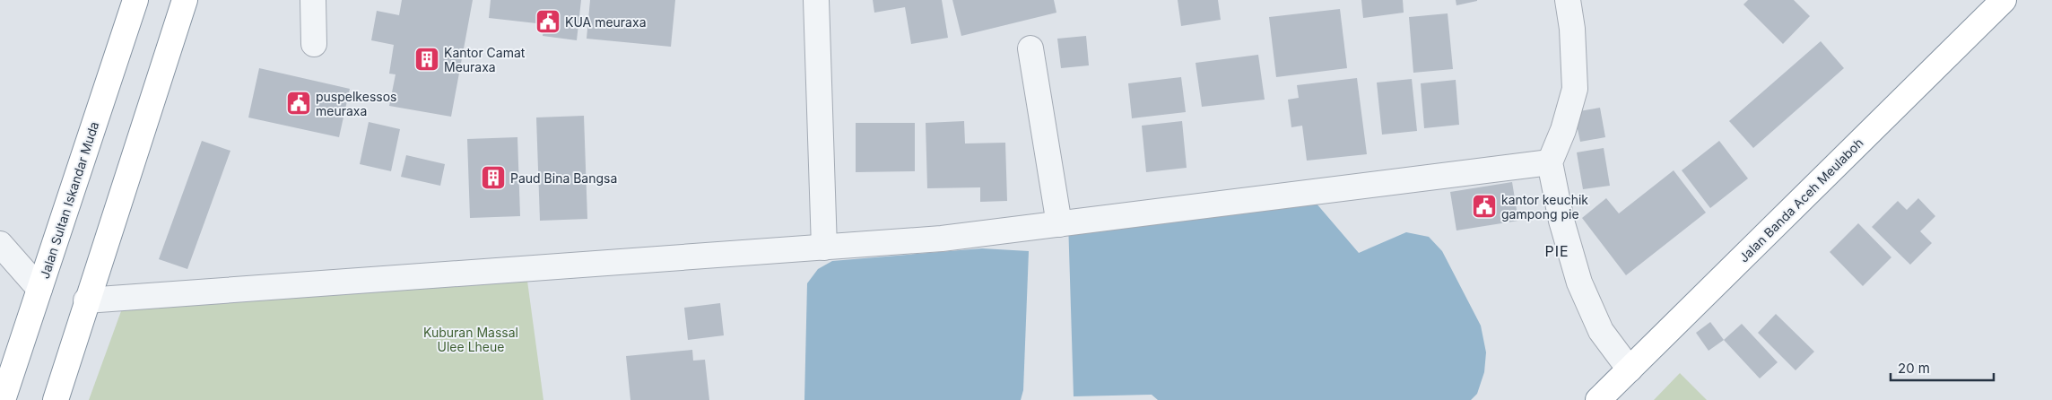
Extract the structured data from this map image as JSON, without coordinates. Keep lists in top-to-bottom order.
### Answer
{
  "streets": {
    "highway": ["Jalan Sultan Iskandar Muda", "Jalan Banda Aceh Meulaboh"]
  },
  "districts": ["PIE"],
  "parks": ["Kuburan Massal Ulee Lheue"],
  "places": {
    "public building": ["KUA meuraxa", "puspelkessos meuraxa", "kantor keuchik gampong pie"],
    "building": ["Kantor Camat Meuraxa", "Paud Bina Bangsa"]
  },
  "scale_bar": "20 m"
}
